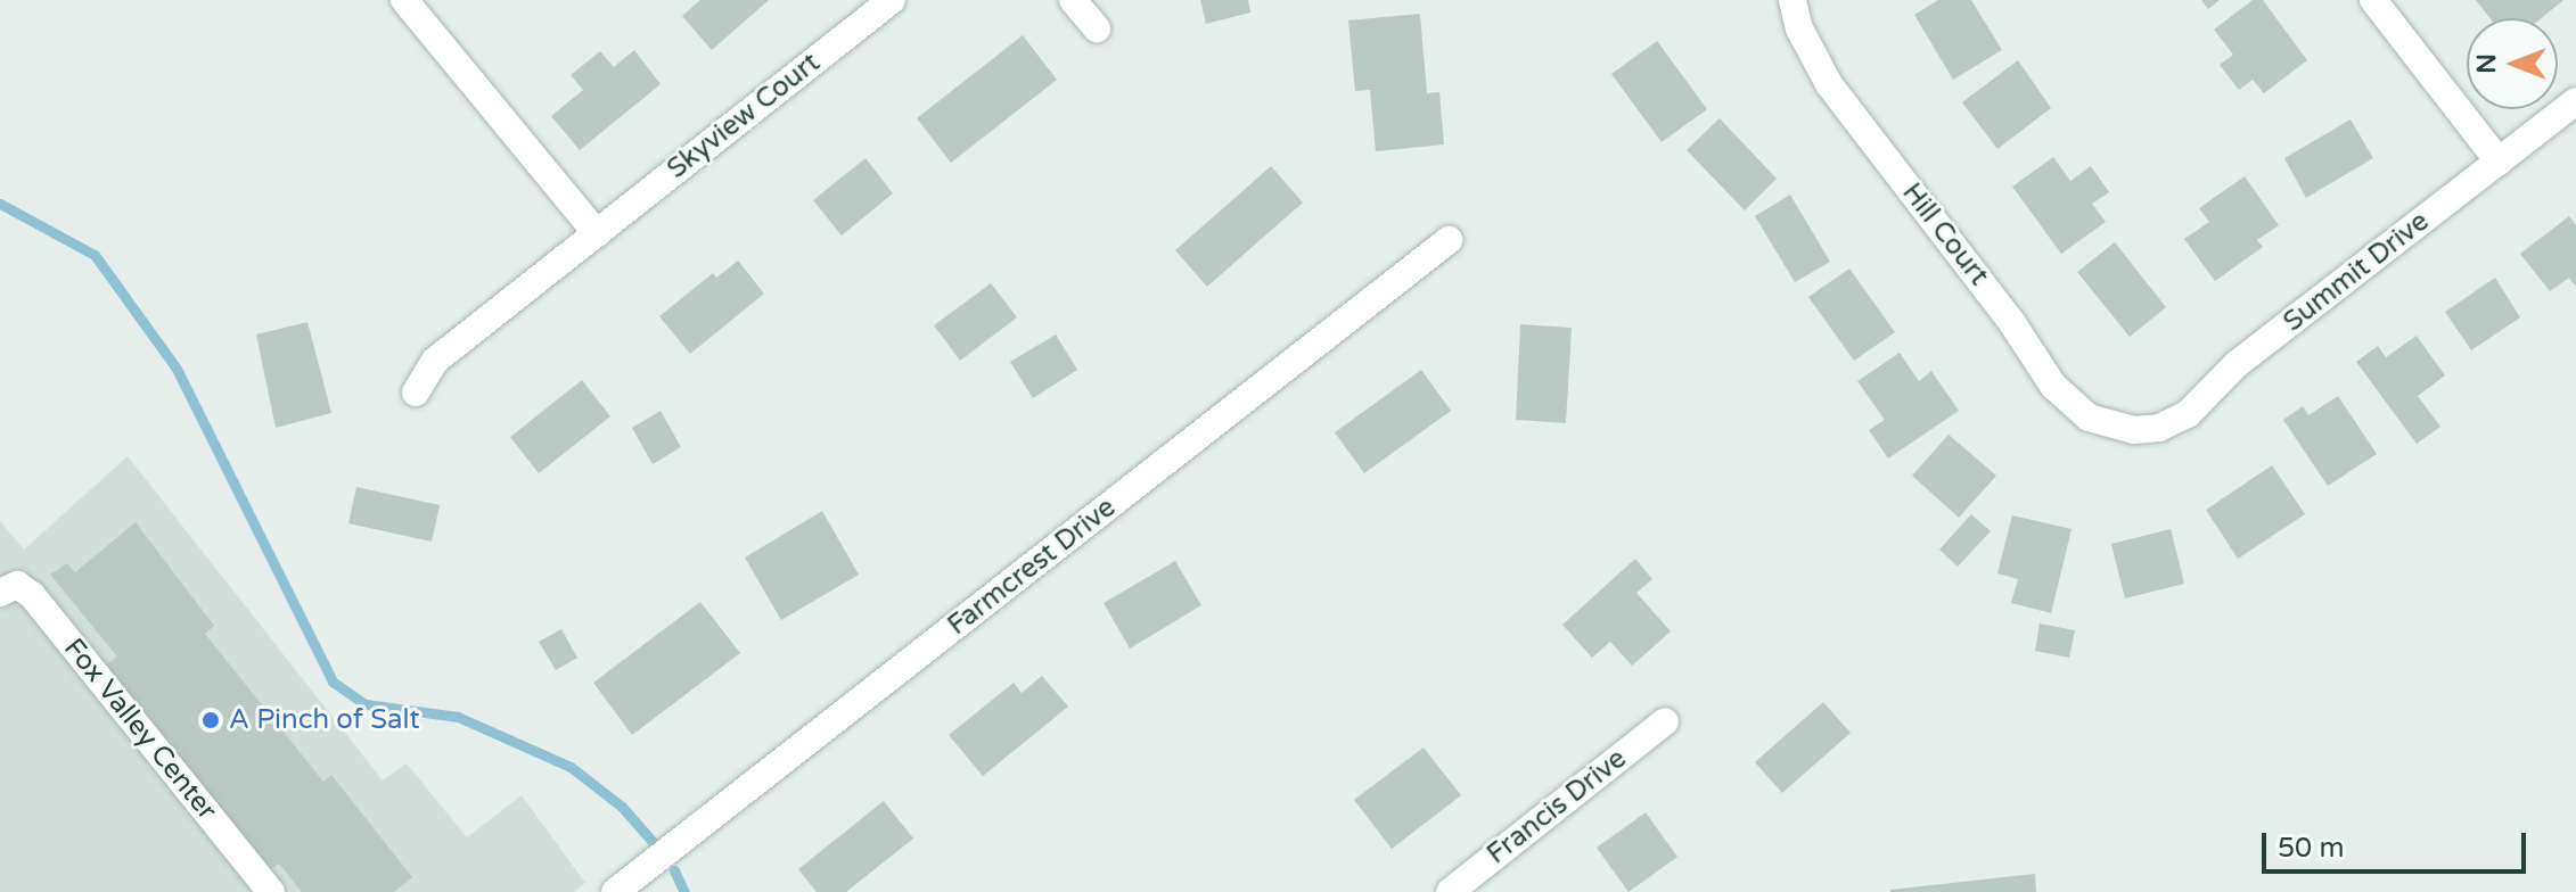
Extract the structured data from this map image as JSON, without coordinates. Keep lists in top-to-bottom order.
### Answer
{
  "streets": {
    "street": [
      "Skyview Court",
      "Hill Court",
      "Summit Drive",
      "Farmcrest Drive",
      "Fox Valley Center",
      "Francis Drive"
    ]
  },
  "crossings": [
    ["Hill Court", "Summit Drive"]
  ],
  "places": ["A Pinch of Salt"],
  "scale_bar": "50 m",
  "north": "left"
}
